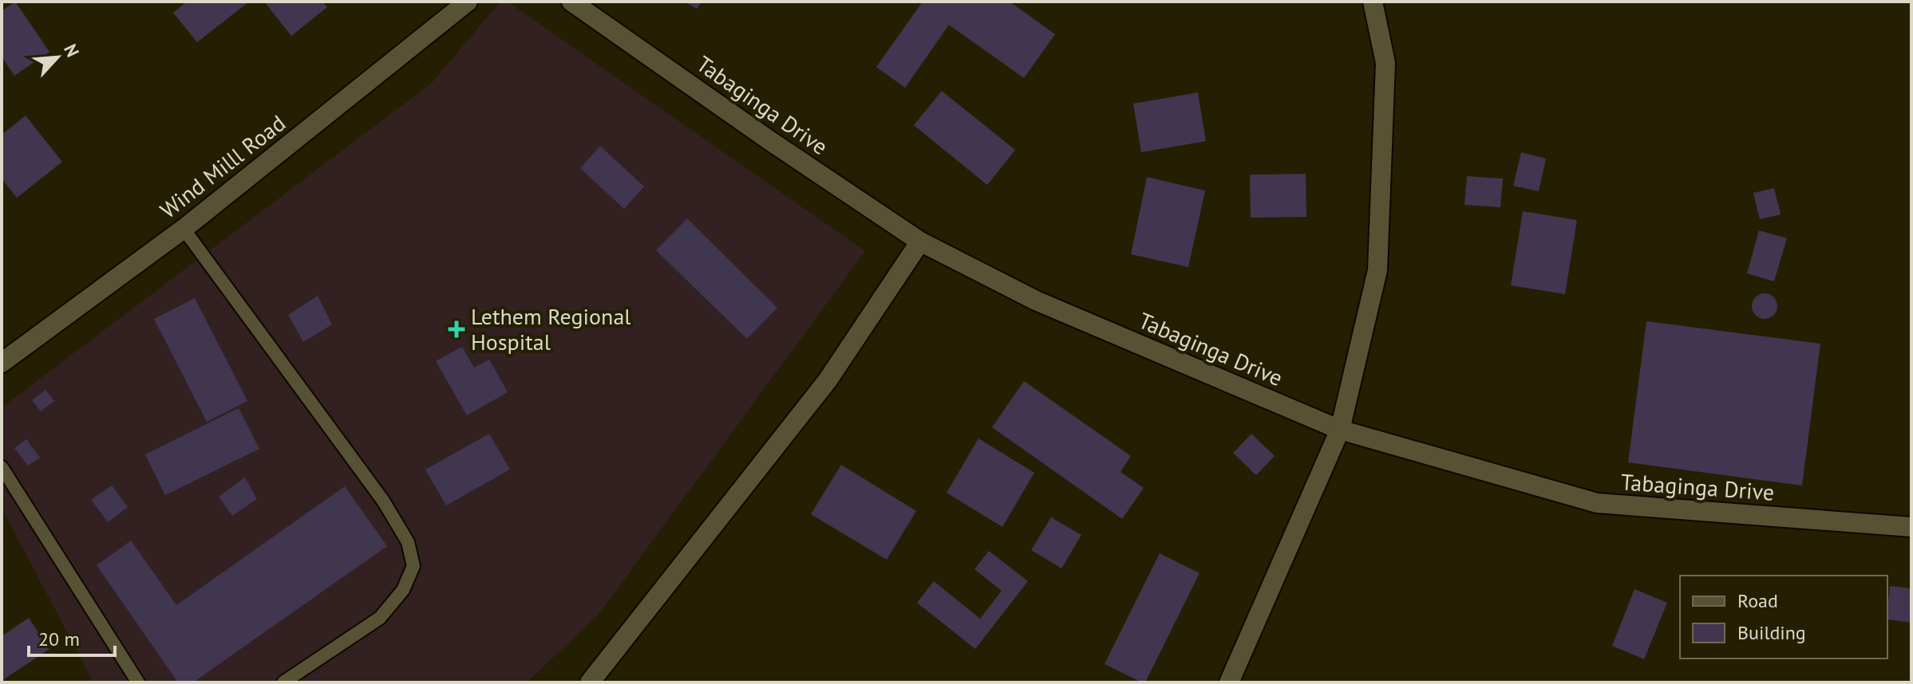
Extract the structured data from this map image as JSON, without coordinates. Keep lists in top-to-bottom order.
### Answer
{
  "streets": {
    "street": ["Tabaginga Drive", "Wind Milll Road"]
  },
  "places": {
    "health": ["Lethem Regional Hospital"]
  },
  "legend": ["Road", "Building"],
  "scale_bar": "20 m",
  "north": "top right"
}
